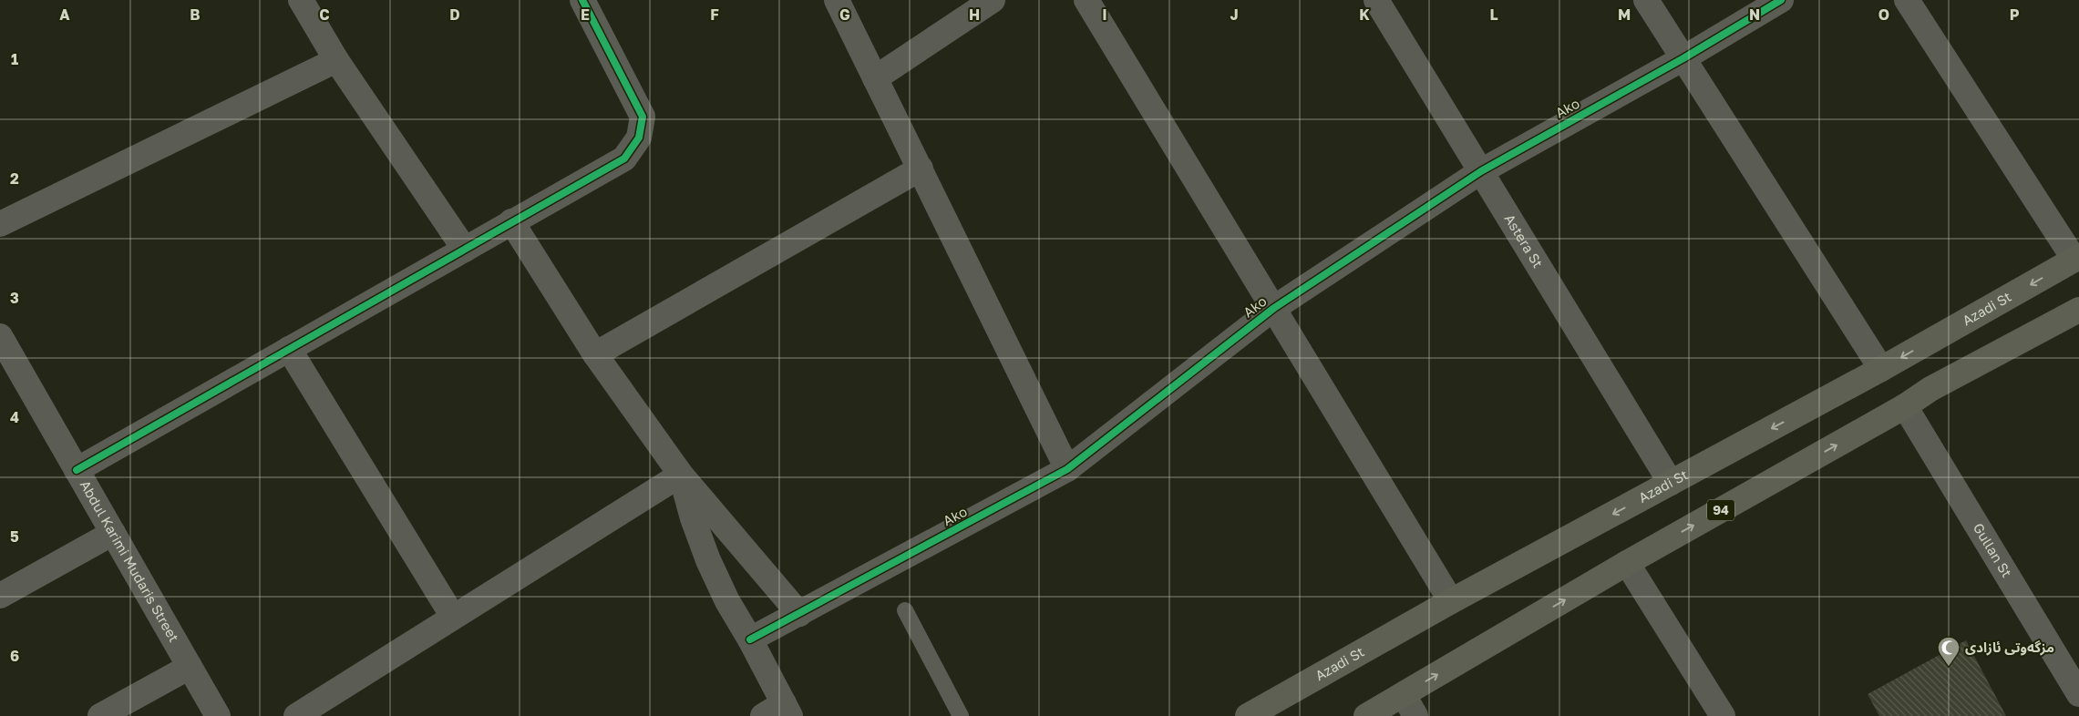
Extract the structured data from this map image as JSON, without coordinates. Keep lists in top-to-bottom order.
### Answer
{
  "streets": {
    "highway": ["Azadi St", "94"],
    "street": [
      "Ako",
      "Astera St",
      "Gullan St",
      "Abdul Karimi Mudaris Street"
    ]
  },
  "crossings": [
    ["Ako", "Astera St"],
    ["Astera St", "Azadi St"],
    ["94", "Gullan St"]
  ],
  "places": {
    "mosque": ["مزگەوتی ئازادی"]
  },
  "grid": {
    "columns": [
      "A",
      "B",
      "C",
      "D",
      "E",
      "F",
      "G",
      "H",
      "I",
      "J",
      "K",
      "L",
      "M",
      "N",
      "O",
      "P"
    ],
    "rows": [
      "1",
      "2",
      "3",
      "4",
      "5",
      "6"
    ]
  }
}
